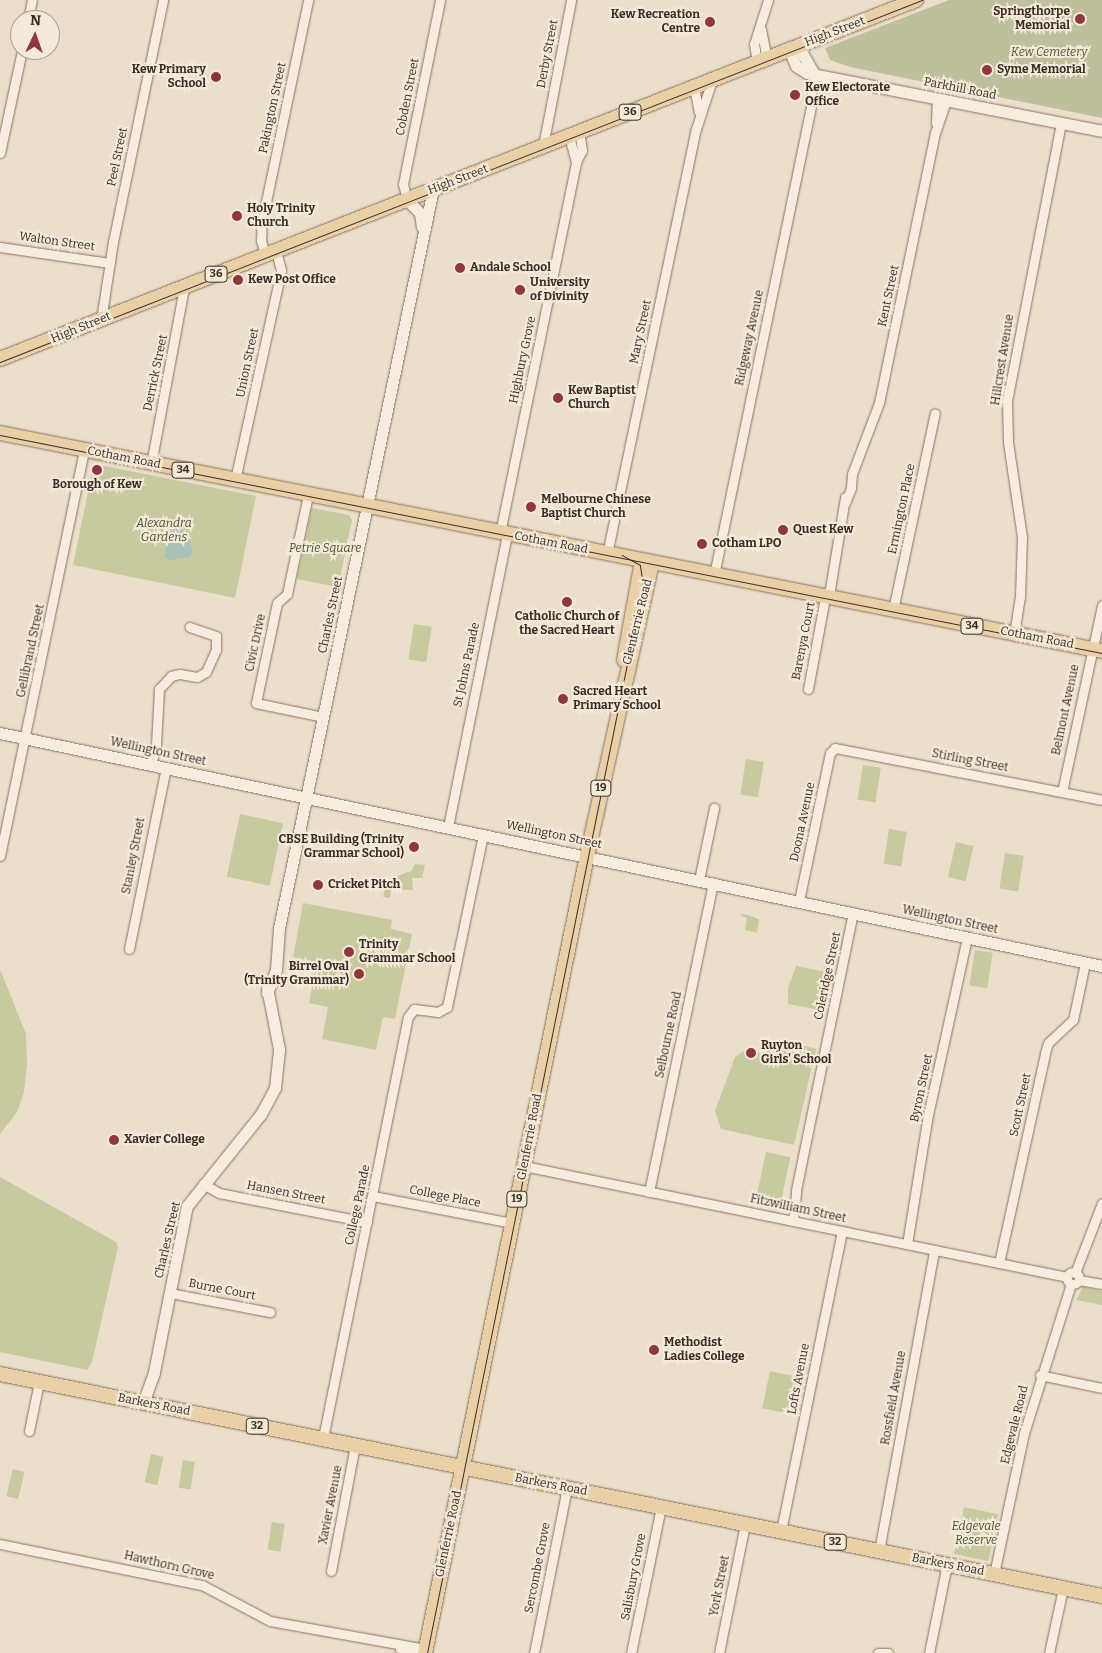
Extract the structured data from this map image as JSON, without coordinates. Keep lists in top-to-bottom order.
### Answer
{
  "streets": {
    "main road": [
      "High Street",
      "36",
      "Cotham Road",
      "34",
      "Glenferrie Road",
      "19",
      "Barkers Road",
      "32"
    ],
    "street": [
      "Derby Street",
      "Parkhill Road",
      "Cobden Street",
      "Pakington Street",
      "Peel Street",
      "Walton Street",
      "Kent Street",
      "Mary Street",
      "Ridgeway Avenue",
      "Highbury Grove",
      "Hillcrest Avenue",
      "Union Street",
      "Derrick Street",
      "Ermington Place",
      "Charles Street",
      "Barenya Court",
      "Civic Drive",
      "Gellibrand Street",
      "St Johns Parade",
      "Belmont Avenue",
      "Wellington Street",
      "Stirling Street",
      "Doona Avenue",
      "Stanley Street",
      "Coleridge Street",
      "Selbourne Road",
      "Byron Street",
      "Scott Street",
      "Hansen Street",
      "College Place",
      "College Parade",
      "Fitzwilliam Street",
      "Burne Court",
      "Lofts Avenue",
      "Rossfield Avenue",
      "Edgevale Road",
      "Xavier Avenue",
      "Hawthorn Grove",
      "Sercombe Grove",
      "Salisbury Grove",
      "York Street"
    ]
  },
  "crossings": [
    ["High Street", "Derby Street"],
    ["High Street", "Parkhill Road"],
    ["High Street", "Cobden Street"],
    ["High Street", "Pakington Street"],
    ["High Street", "Peel Street"],
    ["High Street", "Mary Street"],
    ["High Street", "Highbury Grove"],
    ["High Street", "Union Street"],
    ["High Street", "Derrick Street"],
    ["High Street", "Charles Street"],
    ["Parkhill Road", "Kent Street"],
    ["Parkhill Road", "Ridgeway Avenue"],
    ["Parkhill Road", "Hillcrest Avenue"],
    ["Pakington Street", "Union Street"],
    ["Peel Street", "Walton Street"],
    ["Kent Street", "Cotham Road"],
    ["Kent Street", "Barenya Court"],
    ["Mary Street", "Cotham Road"],
    ["Ridgeway Avenue", "Cotham Road"],
    ["Highbury Grove", "Cotham Road"],
    ["Highbury Grove", "St Johns Parade"],
    ["Hillcrest Avenue", "Cotham Road"],
    ["Union Street", "Cotham Road"],
    ["Derrick Street", "Cotham Road"],
    ["Cotham Road", "Ermington Place"],
    ["Cotham Road", "Charles Street"],
    ["Cotham Road", "Glenferrie Road"],
    ["Cotham Road", "Barenya Court"],
    ["Cotham Road", "Civic Drive"],
    ["Cotham Road", "Gellibrand Street"],
    ["Cotham Road", "St Johns Parade"],
    ["Cotham Road", "Belmont Avenue"],
    ["Charles Street", "Civic Drive"],
    ["Charles Street", "Wellington Street"],
    ["Charles Street", "Hansen Street"],
    ["Charles Street", "Burne Court"],
    ["Charles Street", "Barkers Road"],
    ["Glenferrie Road", "Wellington Street"],
    ["Glenferrie Road", "College Place"],
    ["Glenferrie Road", "Fitzwilliam Street"],
    ["Glenferrie Road", "Barkers Road"],
    ["Glenferrie Road", "Hawthorn Grove"],
    ["Gellibrand Street", "Wellington Street"],
    ["St Johns Parade", "Wellington Street"],
    ["Belmont Avenue", "Stirling Street"],
    ["Wellington Street", "Doona Avenue"],
    ["Wellington Street", "Stanley Street"],
    ["Wellington Street", "Coleridge Street"],
    ["Wellington Street", "Selbourne Road"],
    ["Wellington Street", "Byron Street"],
    ["Wellington Street", "Scott Street"],
    ["Wellington Street", "College Parade"],
    ["Stirling Street", "Doona Avenue"],
    ["Coleridge Street", "Fitzwilliam Street"],
    ["Selbourne Road", "Fitzwilliam Street"],
    ["Byron Street", "Fitzwilliam Street"],
    ["Scott Street", "Fitzwilliam Street"],
    ["Hansen Street", "College Parade"],
    ["College Place", "College Parade"],
    ["College Parade", "Barkers Road"],
    ["Fitzwilliam Street", "Lofts Avenue"],
    ["Fitzwilliam Street", "Rossfield Avenue"],
    ["Fitzwilliam Street", "Edgevale Road"],
    ["Lofts Avenue", "Barkers Road"],
    ["Rossfield Avenue", "Barkers Road"],
    ["Barkers Road", "Edgevale Road"],
    ["Barkers Road", "Xavier Avenue"],
    ["Barkers Road", "Sercombe Grove"],
    ["Barkers Road", "Salisbury Grove"],
    ["Barkers Road", "York Street"]
  ],
  "parks": [
    "Kew Cemetery",
    "Alexandra Gardens",
    "Petrie Square",
    "Edgevale Reserve"
  ],
  "places": [
    "Springthorpe Memorial",
    "Kew Recreation Centre",
    "Syme Memorial",
    "Kew Primary School",
    "Kew Electorate Office",
    "Holy Trinity Church",
    "Andale School",
    "Kew Post Office",
    "University of Divinity",
    "Kew Baptist Church",
    "Borough of Kew",
    "Melbourne Chinese Baptist Church",
    "Quest Kew",
    "Cotham LPO",
    "Catholic Church of the Sacred Heart",
    "Sacred Heart Primary School",
    "CBSE Building (Trinity Grammar School)",
    "Cricket Pitch",
    "Trinity Grammar School",
    "Birrel Oval (Trinity Grammar)",
    "Ruyton Girls' School",
    "Xavier College",
    "Methodist Ladies College"
  ],
  "north": "top"
}
